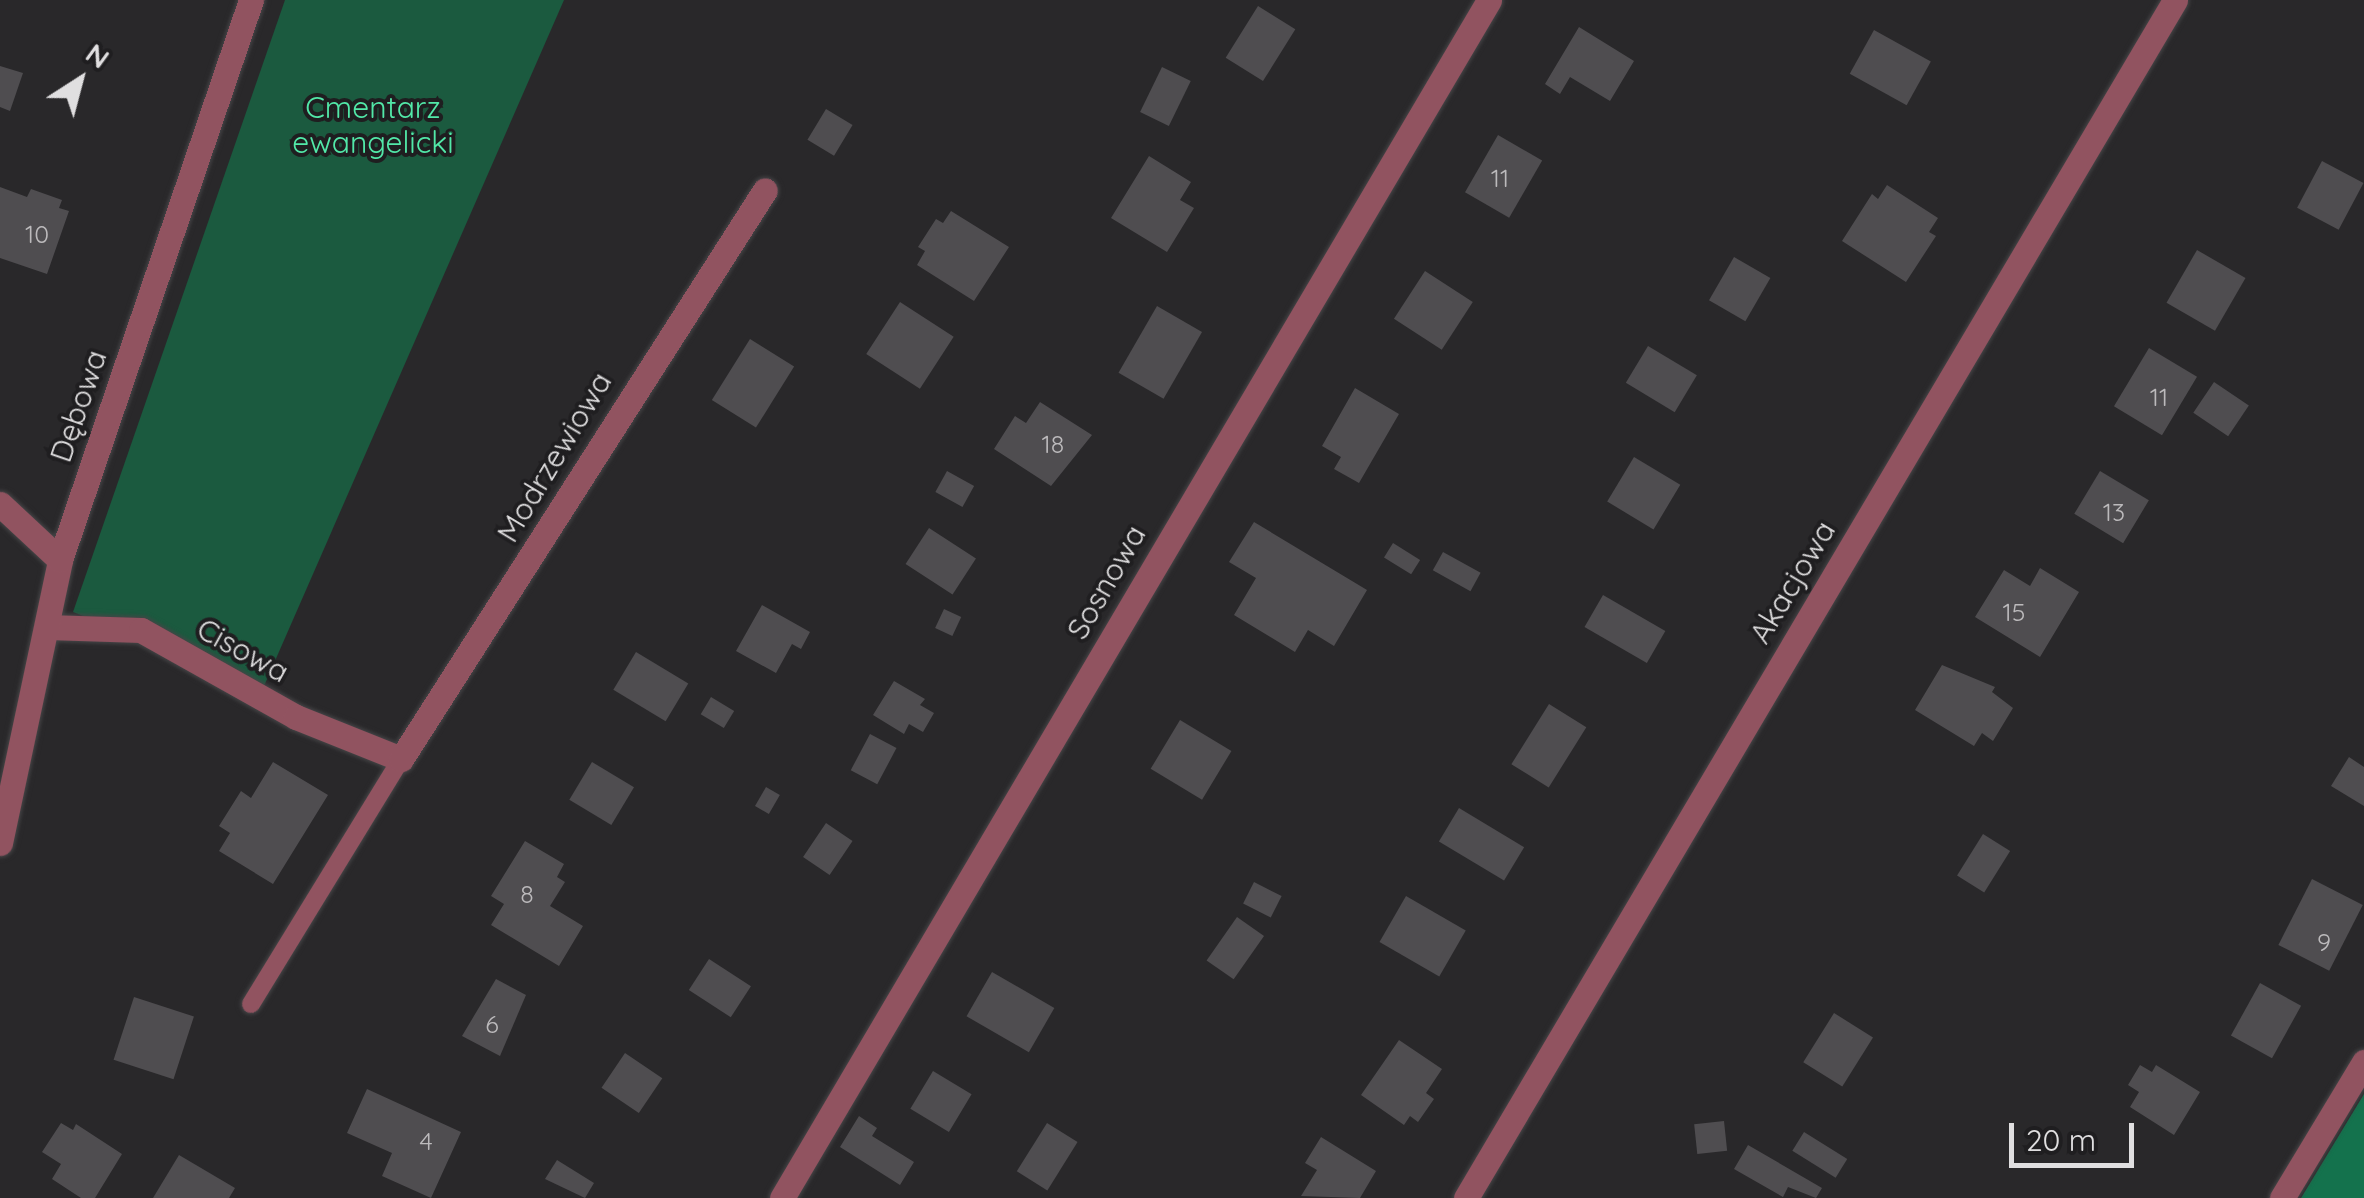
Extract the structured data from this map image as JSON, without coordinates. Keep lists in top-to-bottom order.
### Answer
{
  "streets": {
    "street": [
      "Dębowa",
      "Modrzewiowa",
      "Sosnowa",
      "Akacjowa",
      "Cisowa"
    ]
  },
  "crossings": [
    ["Dębowa", "Cisowa"],
    ["Modrzewiowa", "Cisowa"]
  ],
  "parks": ["Cmentarz ewangelicki"],
  "house_numbers": [
    "11",
    "10",
    "11",
    "18",
    "13",
    "15",
    "8",
    "9",
    "6",
    "4"
  ],
  "scale_bar": "20 m",
  "north": "top right"
}
